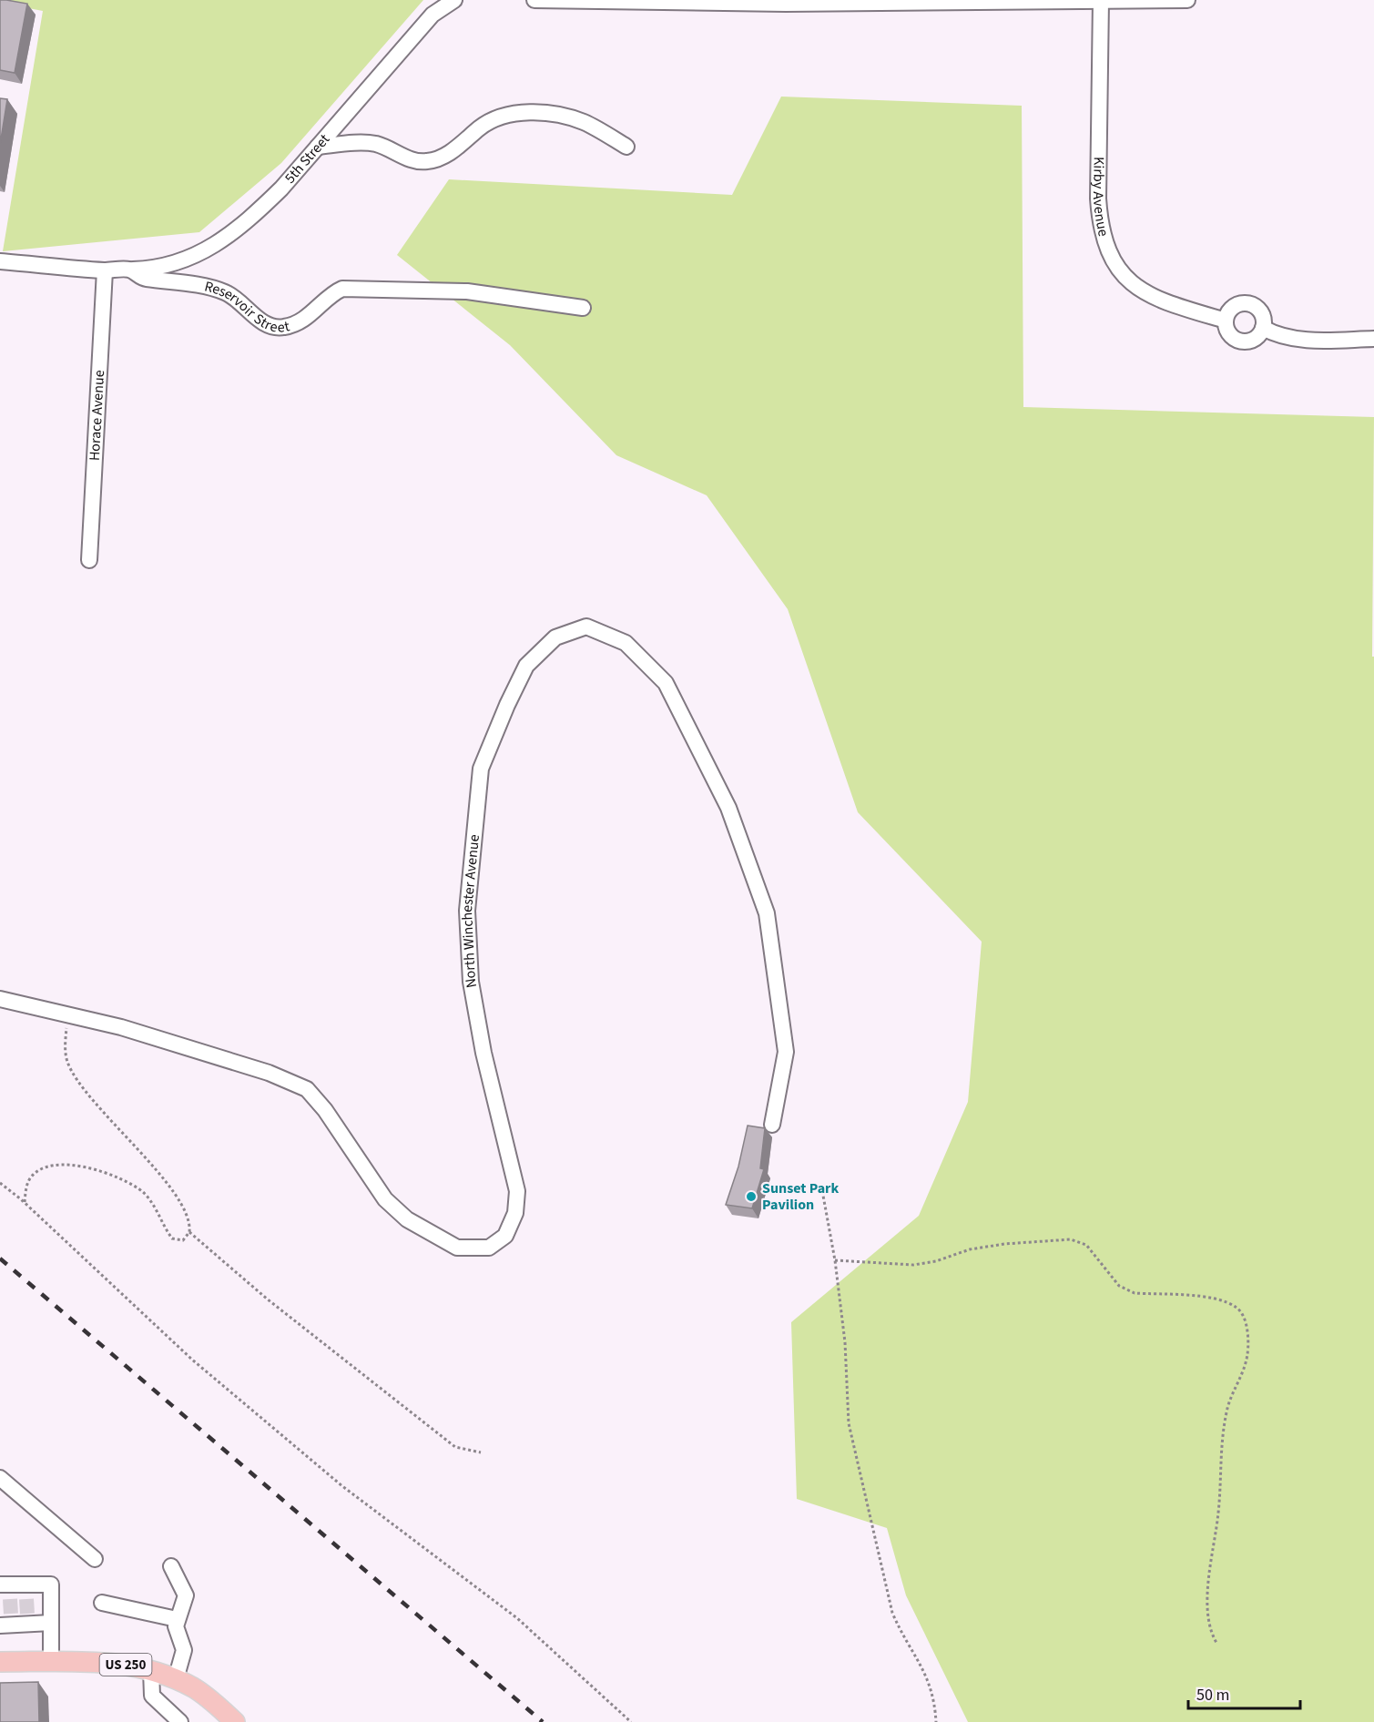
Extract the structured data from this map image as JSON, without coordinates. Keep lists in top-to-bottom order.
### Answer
{
  "streets": {
    "main road": ["US 250"],
    "street": [
      "5th Street",
      "Kirby Avenue",
      "Reservoir Street",
      "Horace Avenue",
      "North Winchester Avenue"
    ]
  },
  "crossings": [
    ["5th Street", "Reservoir Street"],
    ["Reservoir Street", "Horace Avenue"]
  ],
  "places": ["Sunset Park Pavilion"],
  "scale_bar": "50 m"
}
